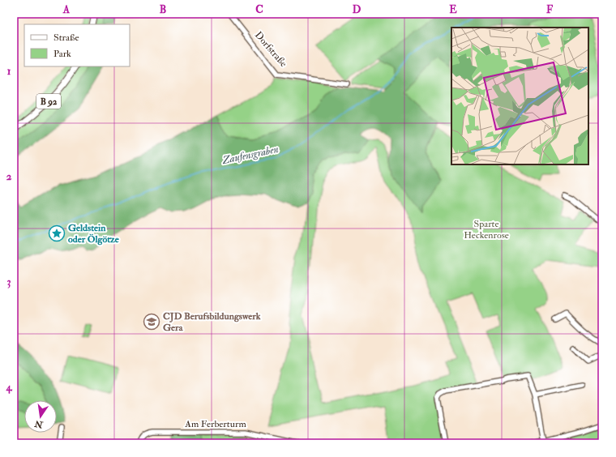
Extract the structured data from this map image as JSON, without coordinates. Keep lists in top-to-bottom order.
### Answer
{
  "streets": {
    "main road": ["B 92"],
    "street": ["Dorfstraße", "Am Ferberturm"]
  },
  "water": ["Zaufensgraben"],
  "parks": ["Sparte Heckenrose"],
  "places": {
    "place": ["Geldstein oder Ölgötze"],
    "school or university": ["CJD Berufsbildungswerk Gera"]
  },
  "legend": ["Straße", "Park"],
  "north": "bottom",
  "grid": {
    "columns": [
      "A",
      "B",
      "C",
      "D",
      "E",
      "F"
    ],
    "rows": [
      "1",
      "2",
      "3",
      "4"
    ]
  }
}
